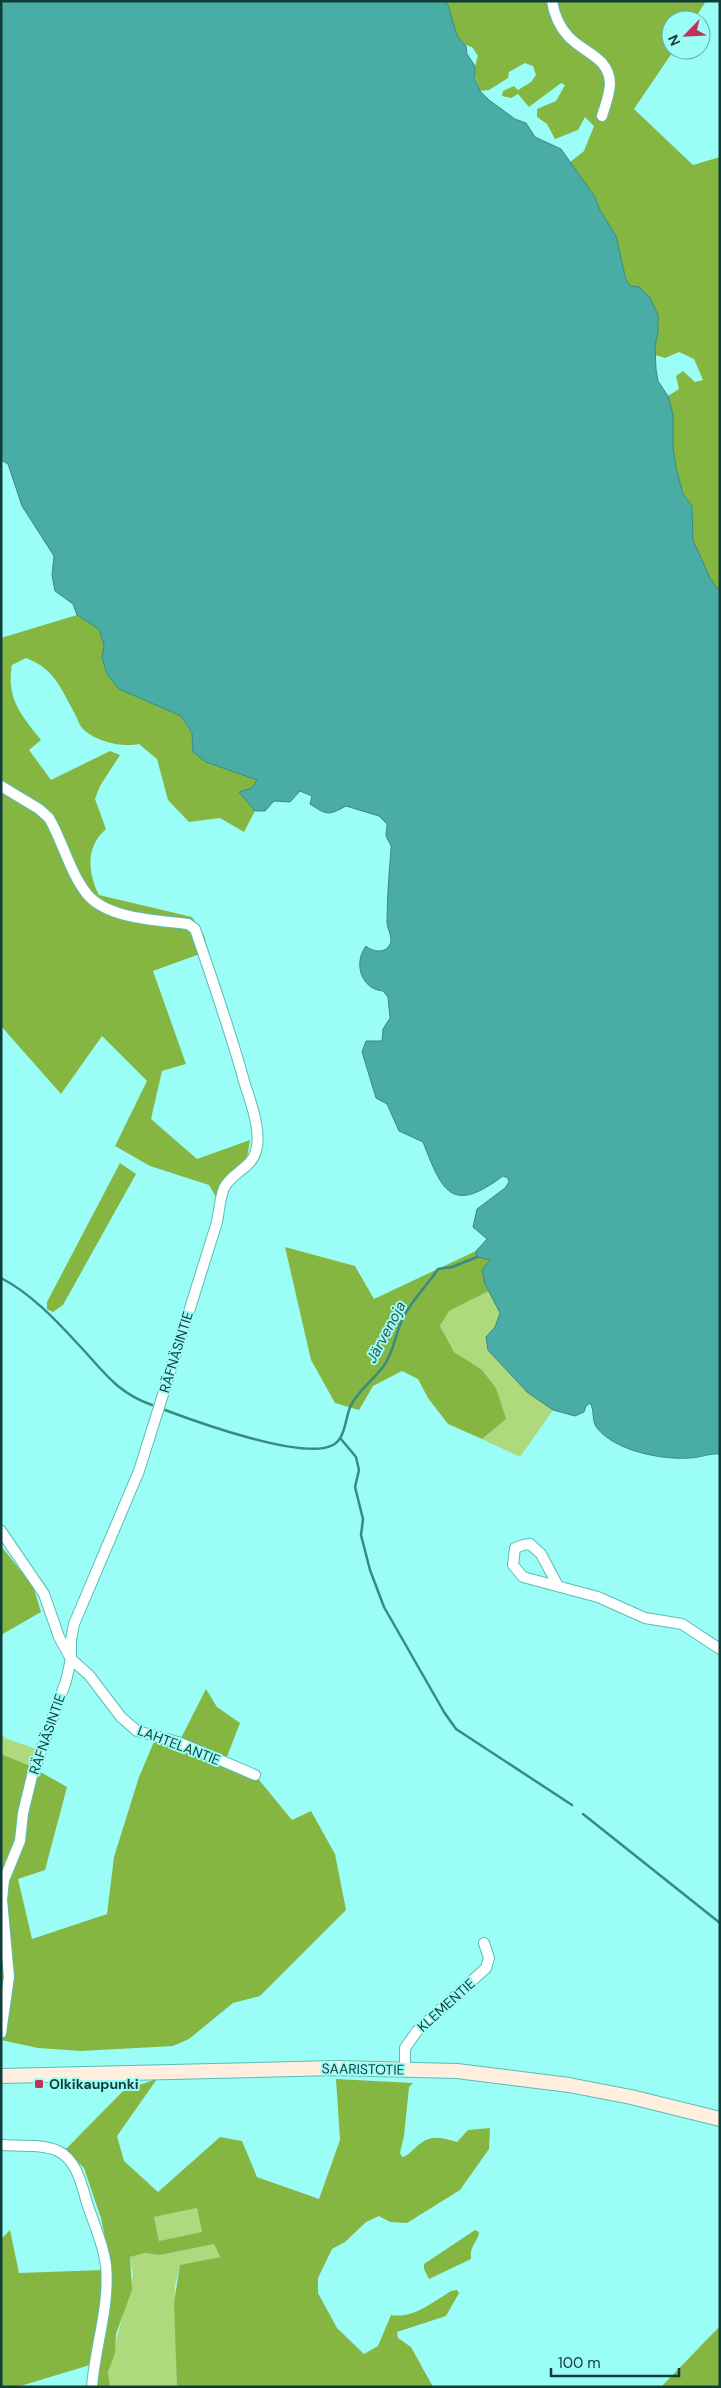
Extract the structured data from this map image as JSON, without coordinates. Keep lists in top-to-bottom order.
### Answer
{
  "streets": {
    "main road": ["SAARISTOTIE"],
    "street": ["RÄFNÄSINTIE", "LAHTELANTIE", "KLEMENTIE"]
  },
  "crossings": [
    ["RÄFNÄSINTIE", "LAHTELANTIE"],
    ["KLEMENTIE", "SAARISTOTIE"]
  ],
  "water": ["Järvenoja"],
  "places": {
    "transit": ["Olkikaupunki"]
  },
  "scale_bar": "100 m",
  "north": "bottom left"
}
